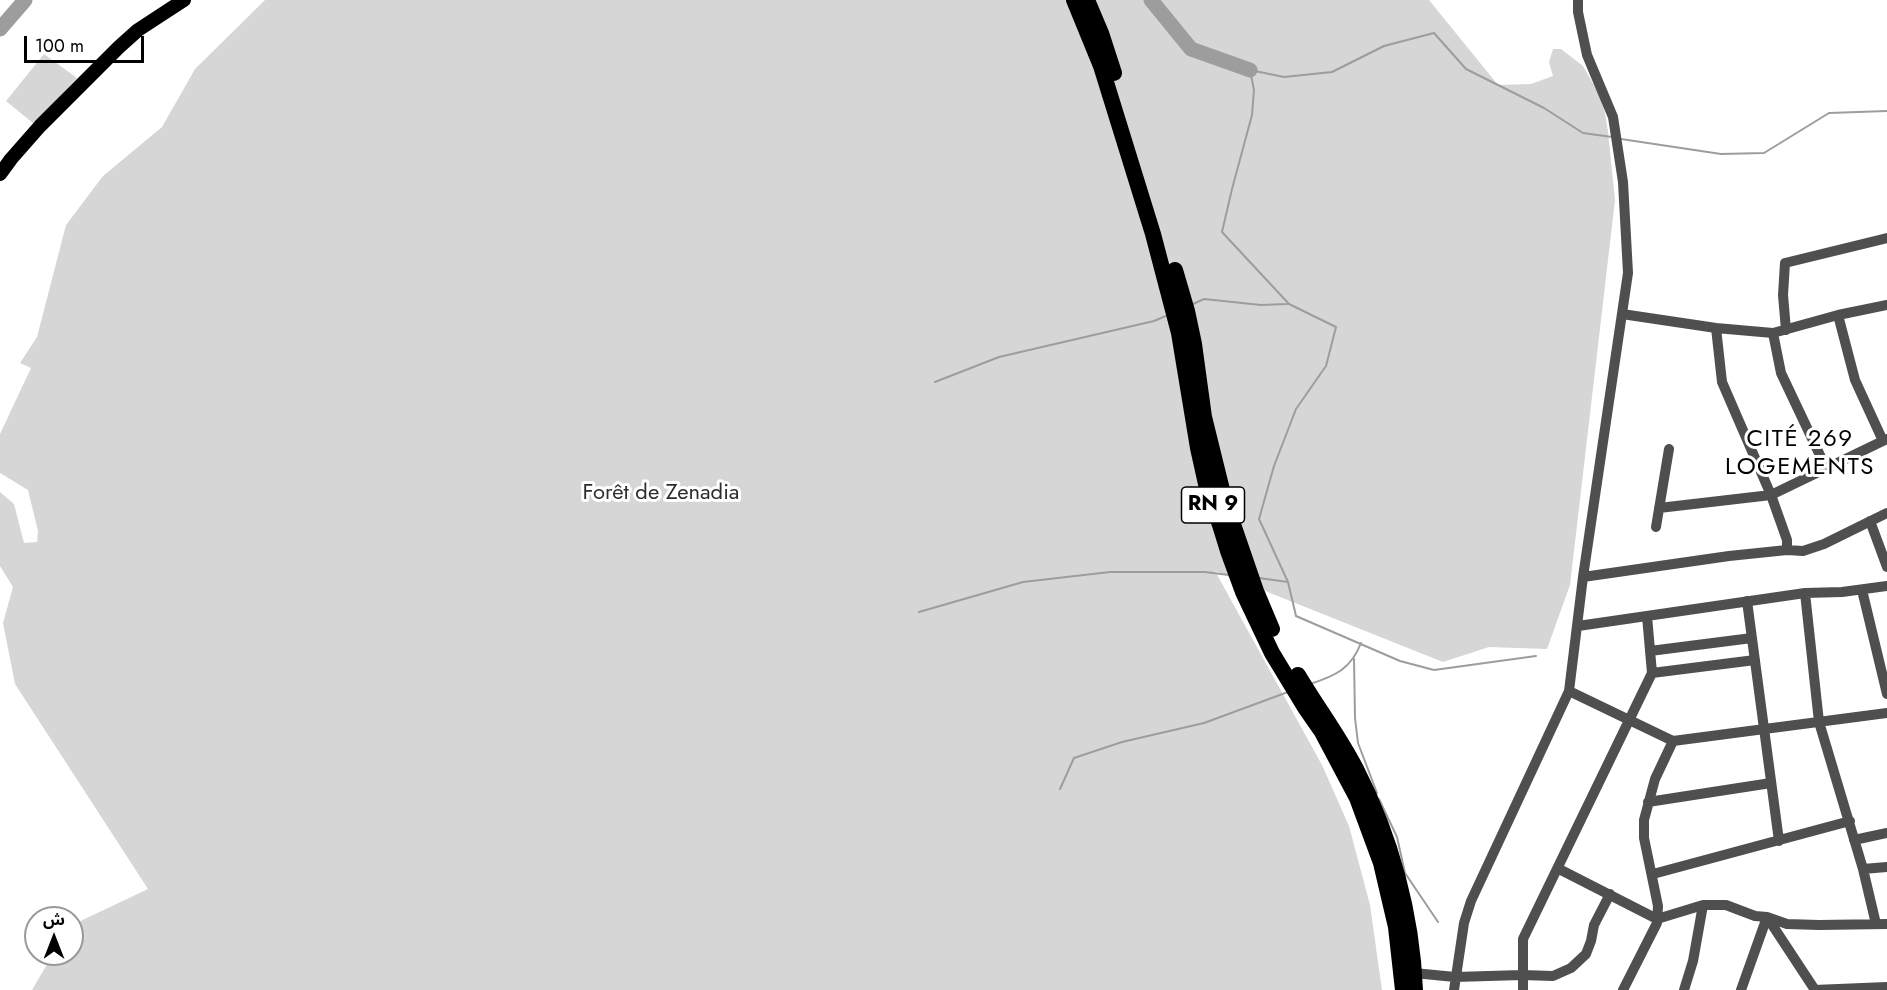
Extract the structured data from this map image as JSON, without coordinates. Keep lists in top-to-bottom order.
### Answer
{
  "streets": {
    "highway": ["RN 9"]
  },
  "districts": ["CITÉ 269 LOGEMENTS"],
  "parks": ["Forêt de Zenadia"],
  "scale_bar": "100 m",
  "north": "top"
}
